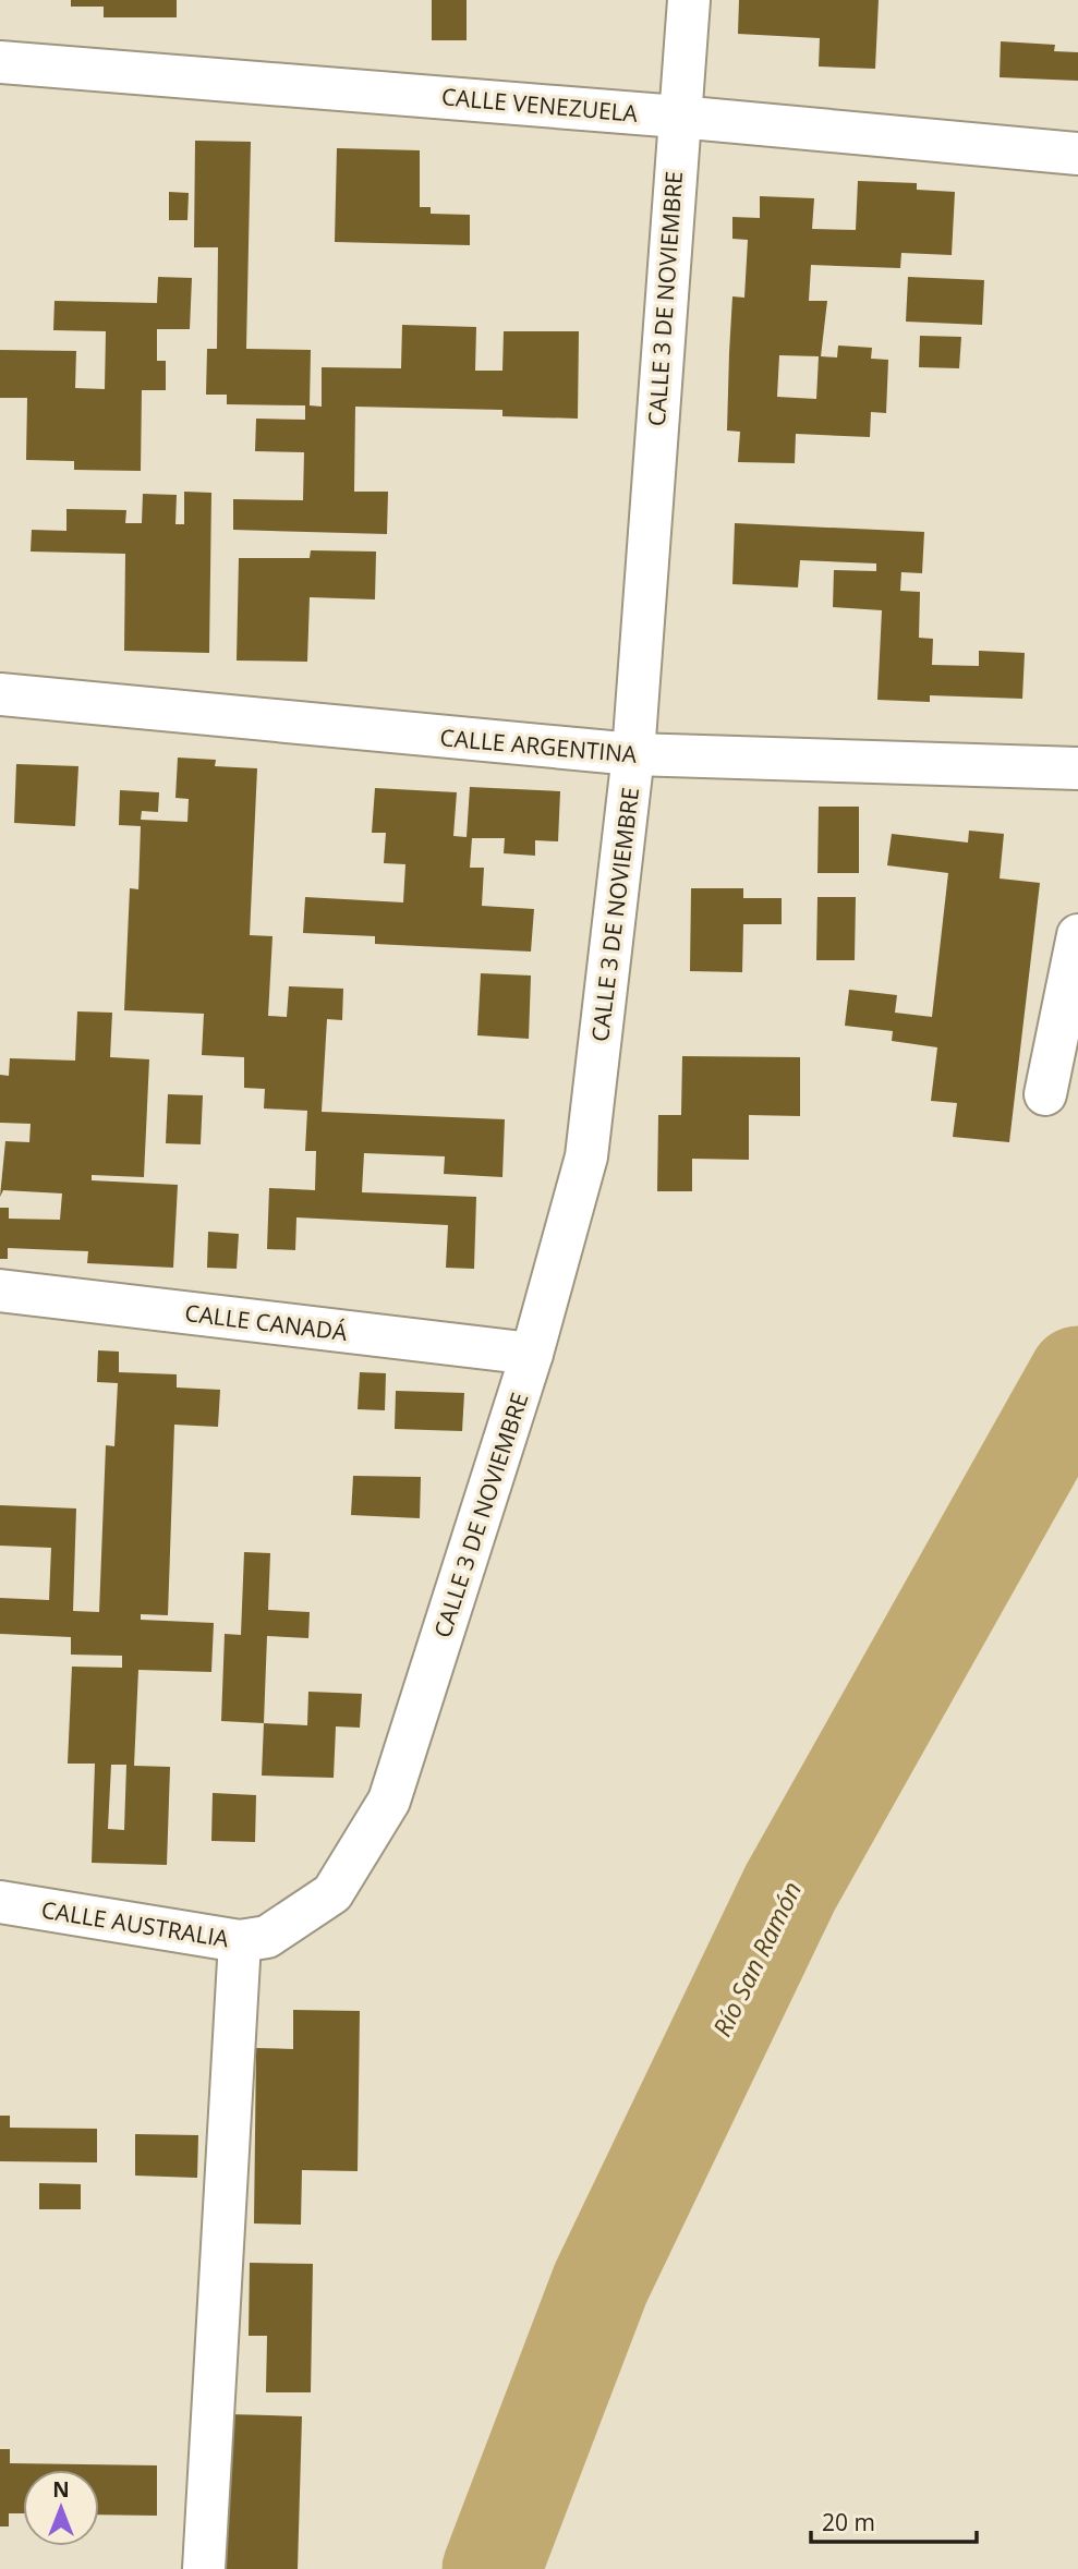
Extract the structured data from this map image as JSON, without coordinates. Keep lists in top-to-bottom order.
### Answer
{
  "streets": {
    "street": [
      "CALLE VENEZUELA",
      "CALLE 3 DE NOVIEMBRE",
      "CALLE ARGENTINA",
      "CALLE CANADÁ",
      "CALLE AUSTRALIA"
    ]
  },
  "crossings": [
    ["CALLE VENEZUELA", "CALLE 3 DE NOVIEMBRE"],
    ["CALLE 3 DE NOVIEMBRE", "CALLE ARGENTINA"],
    ["CALLE 3 DE NOVIEMBRE", "CALLE CANADÁ"],
    ["CALLE 3 DE NOVIEMBRE", "CALLE AUSTRALIA"]
  ],
  "water": ["Río San Ramón"],
  "scale_bar": "20 m",
  "north": "top"
}
